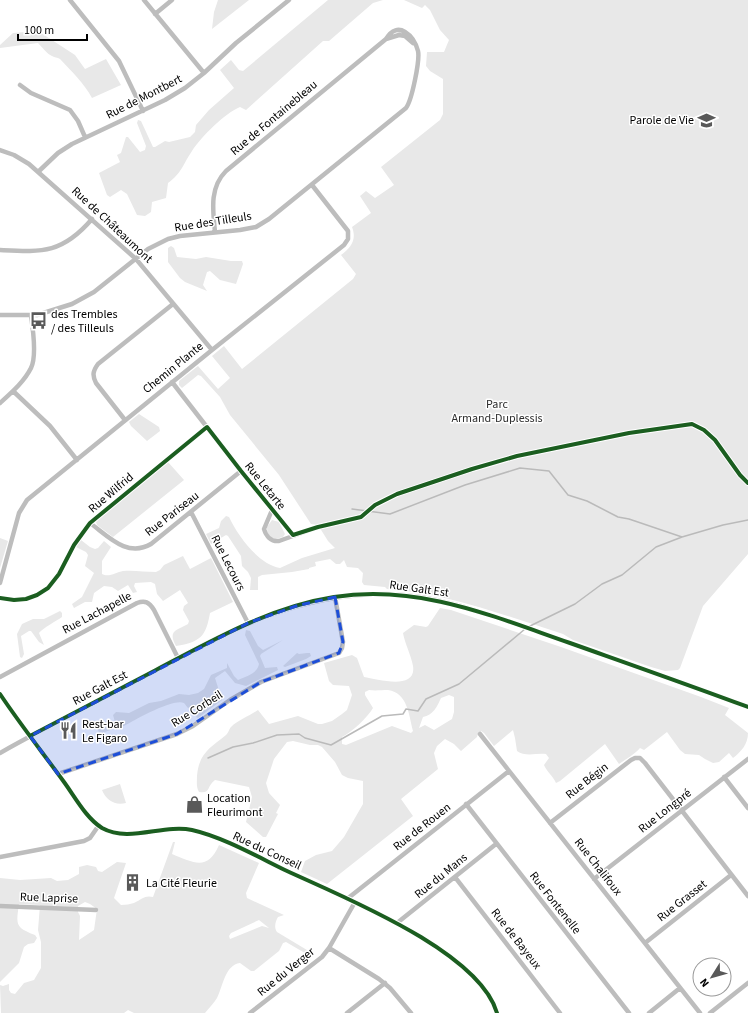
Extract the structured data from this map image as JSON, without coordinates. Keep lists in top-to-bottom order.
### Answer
{
  "streets": {
    "street": [
      "Rue de Montbert",
      "Rue de Fontainebleau",
      "Rue des Tilleuls",
      "Rue de Châteaumont",
      "Chemin Plante",
      "Rue Letarte",
      "Rue Wilfrid",
      "Rue Pariseau",
      "Rue Lecours",
      "Rue Galt Est",
      "Rue Lachapelle",
      "Rue Corbeil",
      "Rue Bégin",
      "Rue Longpré",
      "Rue de Rouen",
      "Rue du Conseil",
      "Rue Chalifoux",
      "Rue du Mans",
      "Rue Laprise",
      "Rue Grasset",
      "Rue Fontenelle",
      "Rue de Bayeux",
      "Rue du Verger"
    ]
  },
  "crossings": [
    ["Rue de Montbert", "Rue de Châteaumont"],
    ["Rue de Fontainebleau", "Rue des Tilleuls"],
    ["Rue des Tilleuls", "Rue de Châteaumont"],
    ["Rue des Tilleuls", "Chemin Plante"],
    ["Rue de Châteaumont", "Chemin Plante"],
    ["Chemin Plante", "Rue Letarte"],
    ["Rue Letarte", "Rue Wilfrid"],
    ["Rue Letarte", "Rue Pariseau"],
    ["Rue Wilfrid", "Rue Pariseau"],
    ["Rue Pariseau", "Rue Lecours"],
    ["Rue Lecours", "Rue Galt Est"],
    ["Rue Galt Est", "Rue Lachapelle"],
    ["Rue Galt Est", "Rue Corbeil"],
    ["Rue Galt Est", "Rue du Conseil"],
    ["Rue Corbeil", "Rue du Conseil"],
    ["Rue Bégin", "Rue Longpré"],
    ["Rue Bégin", "Rue Chalifoux"],
    ["Rue Longpré", "Rue Chalifoux"],
    ["Rue de Rouen", "Rue du Conseil"],
    ["Rue de Rouen", "Rue Chalifoux"],
    ["Rue de Rouen", "Rue Fontenelle"],
    ["Rue du Conseil", "Rue du Mans"],
    ["Rue du Conseil", "Rue du Verger"],
    ["Rue Chalifoux", "Rue Grasset"],
    ["Rue du Mans", "Rue Fontenelle"],
    ["Rue du Mans", "Rue de Bayeux"]
  ],
  "parks": ["Parc Armand-Duplessis"],
  "places": {
    "school or university": ["Parole de Vie"],
    "bus stop": ["des Trembles / des Tilleuls"],
    "restaurant": ["Rest-bar Le Figaro"],
    "shop": ["Location Fleurimont"],
    "building": ["La Cité Fleurie"]
  },
  "scale_bar": "100 m",
  "north": "bottom left"
}
